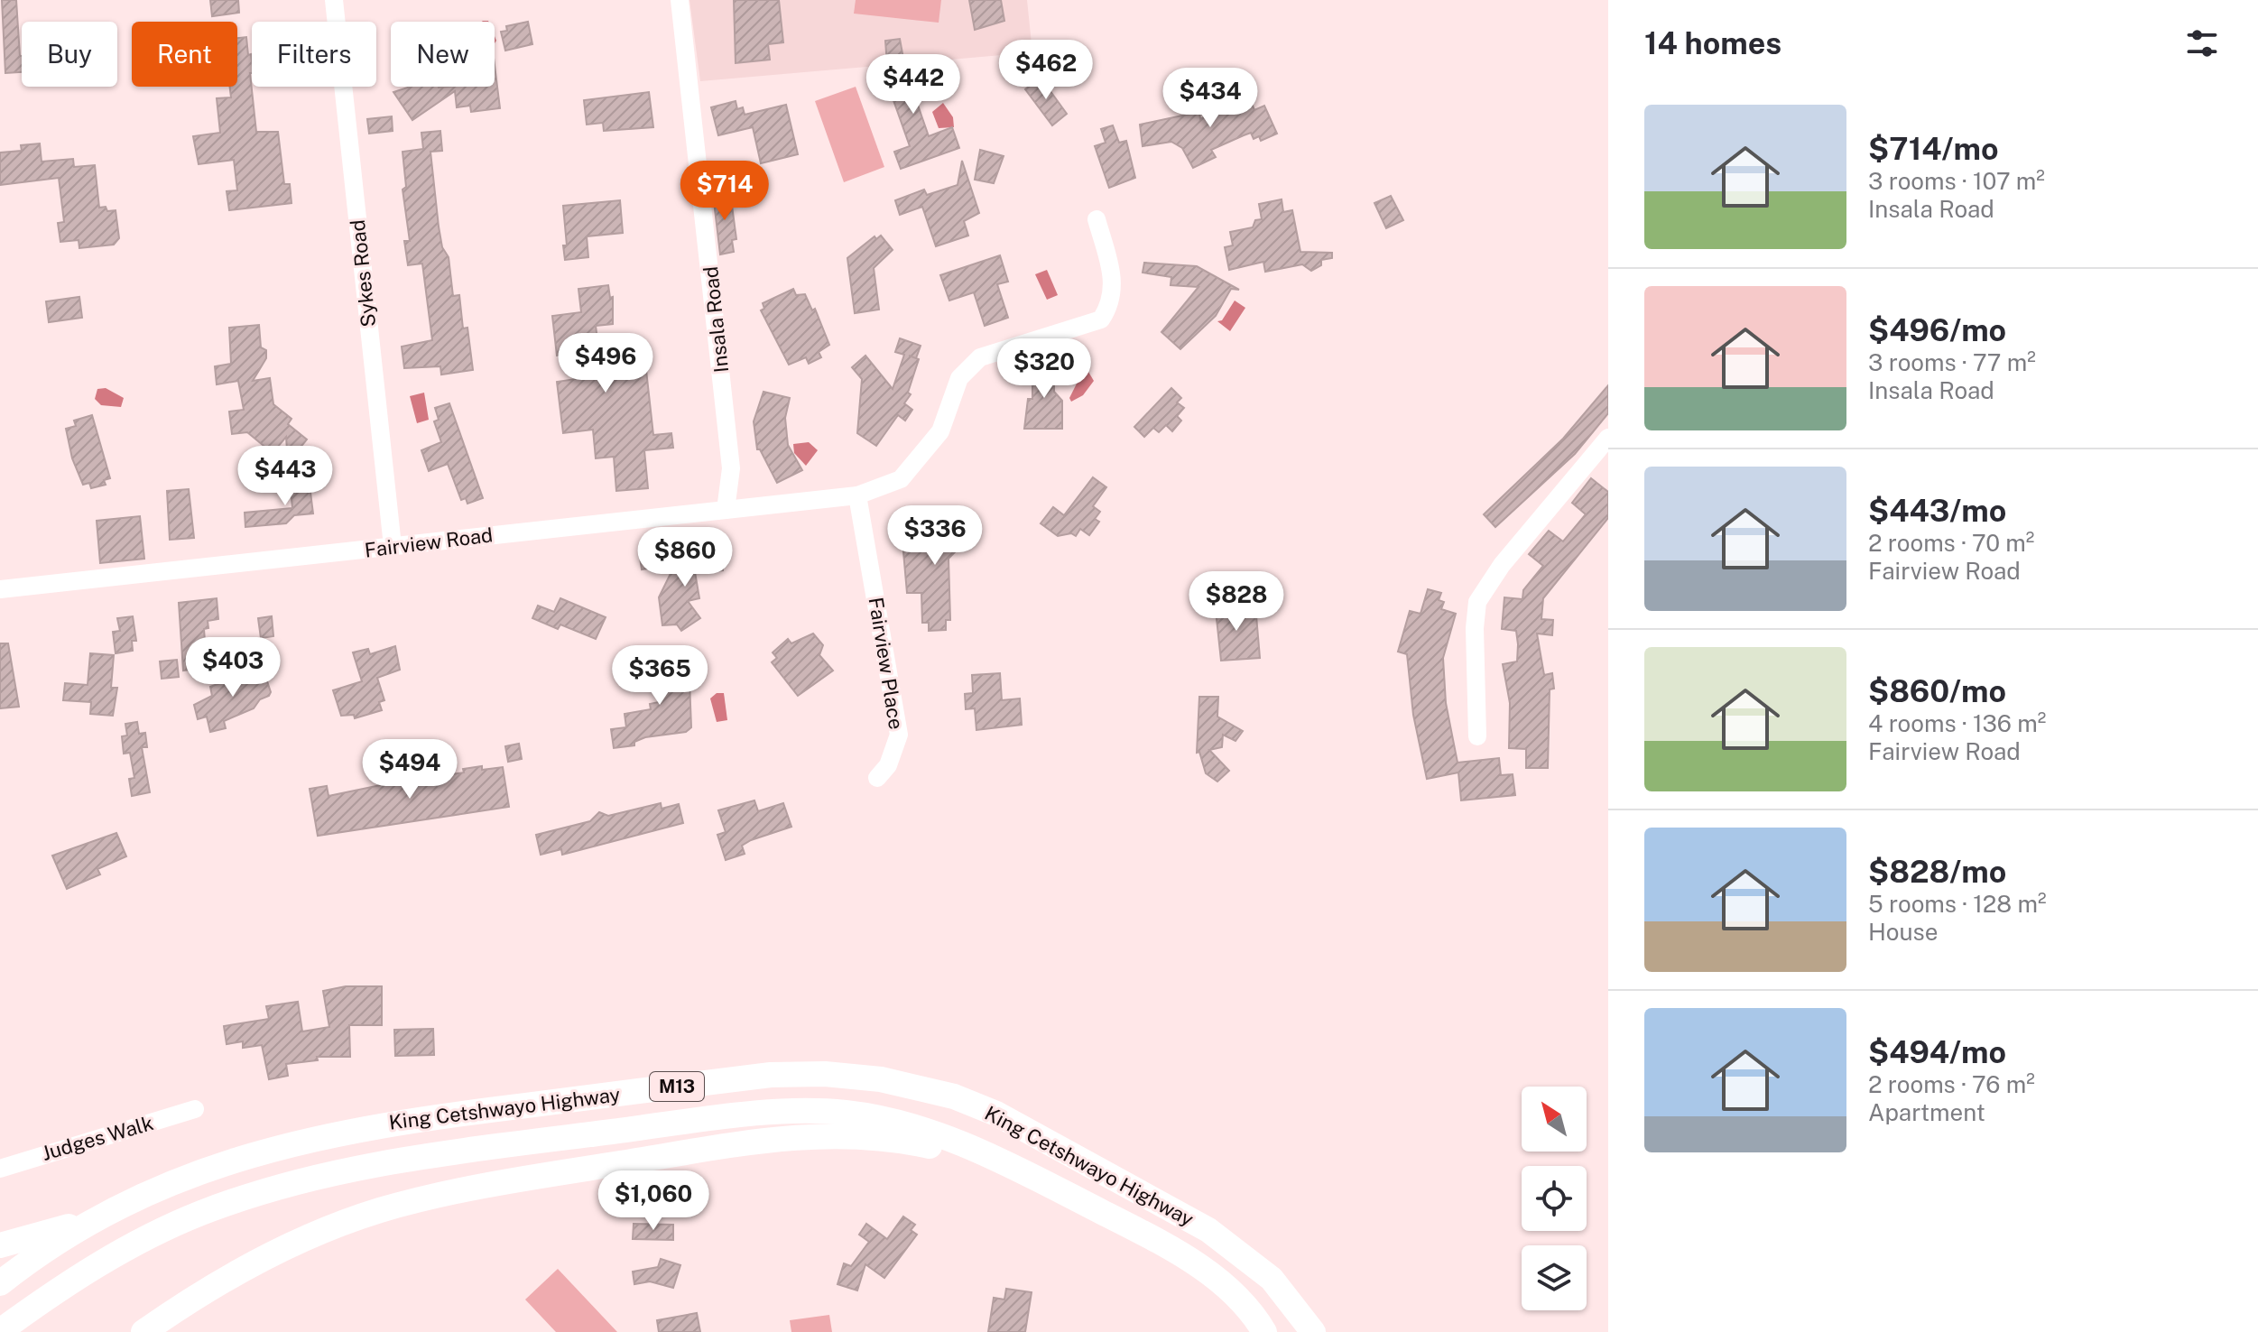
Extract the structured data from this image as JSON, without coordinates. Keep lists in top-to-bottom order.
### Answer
{
  "streets": {
    "highway": ["M13", "King Cetshwayo Highway"],
    "street": [
      "Sykes Road",
      "Insala Road",
      "Fairview Road",
      "Fairview Place",
      "Judges Walk"
    ]
  },
  "crossings": [
    ["Sykes Road", "Fairview Road"],
    ["Insala Road", "Fairview Road"],
    ["Fairview Road", "Fairview Place"]
  ],
  "north": "top left",
  "page": {
    "heading": "14 homes",
    "chip": [
      "Buy",
      "Rent",
      "Filters",
      "New"
    ],
    "price": [
      "$462",
      "$442",
      "$434",
      "$714",
      "$496",
      "$320",
      "$443",
      "$336",
      "$860",
      "$828",
      "$403",
      "$365",
      "$494",
      "$1,060"
    ],
    "list": [
      {
        "name": "$714/mo",
        "note": "3 rooms · 107 m² · Insala Road"
      },
      {
        "name": "$496/mo",
        "note": "3 rooms · 77 m² · Insala Road"
      },
      {
        "name": "$443/mo",
        "note": "2 rooms · 70 m² · Fairview Road"
      },
      {
        "name": "$860/mo",
        "note": "4 rooms · 136 m² · Fairview Road"
      },
      {
        "name": "$828/mo",
        "note": "5 rooms · 128 m² · House"
      },
      {
        "name": "$494/mo",
        "note": "2 rooms · 76 m² · Apartment"
      }
    ]
  }
}
